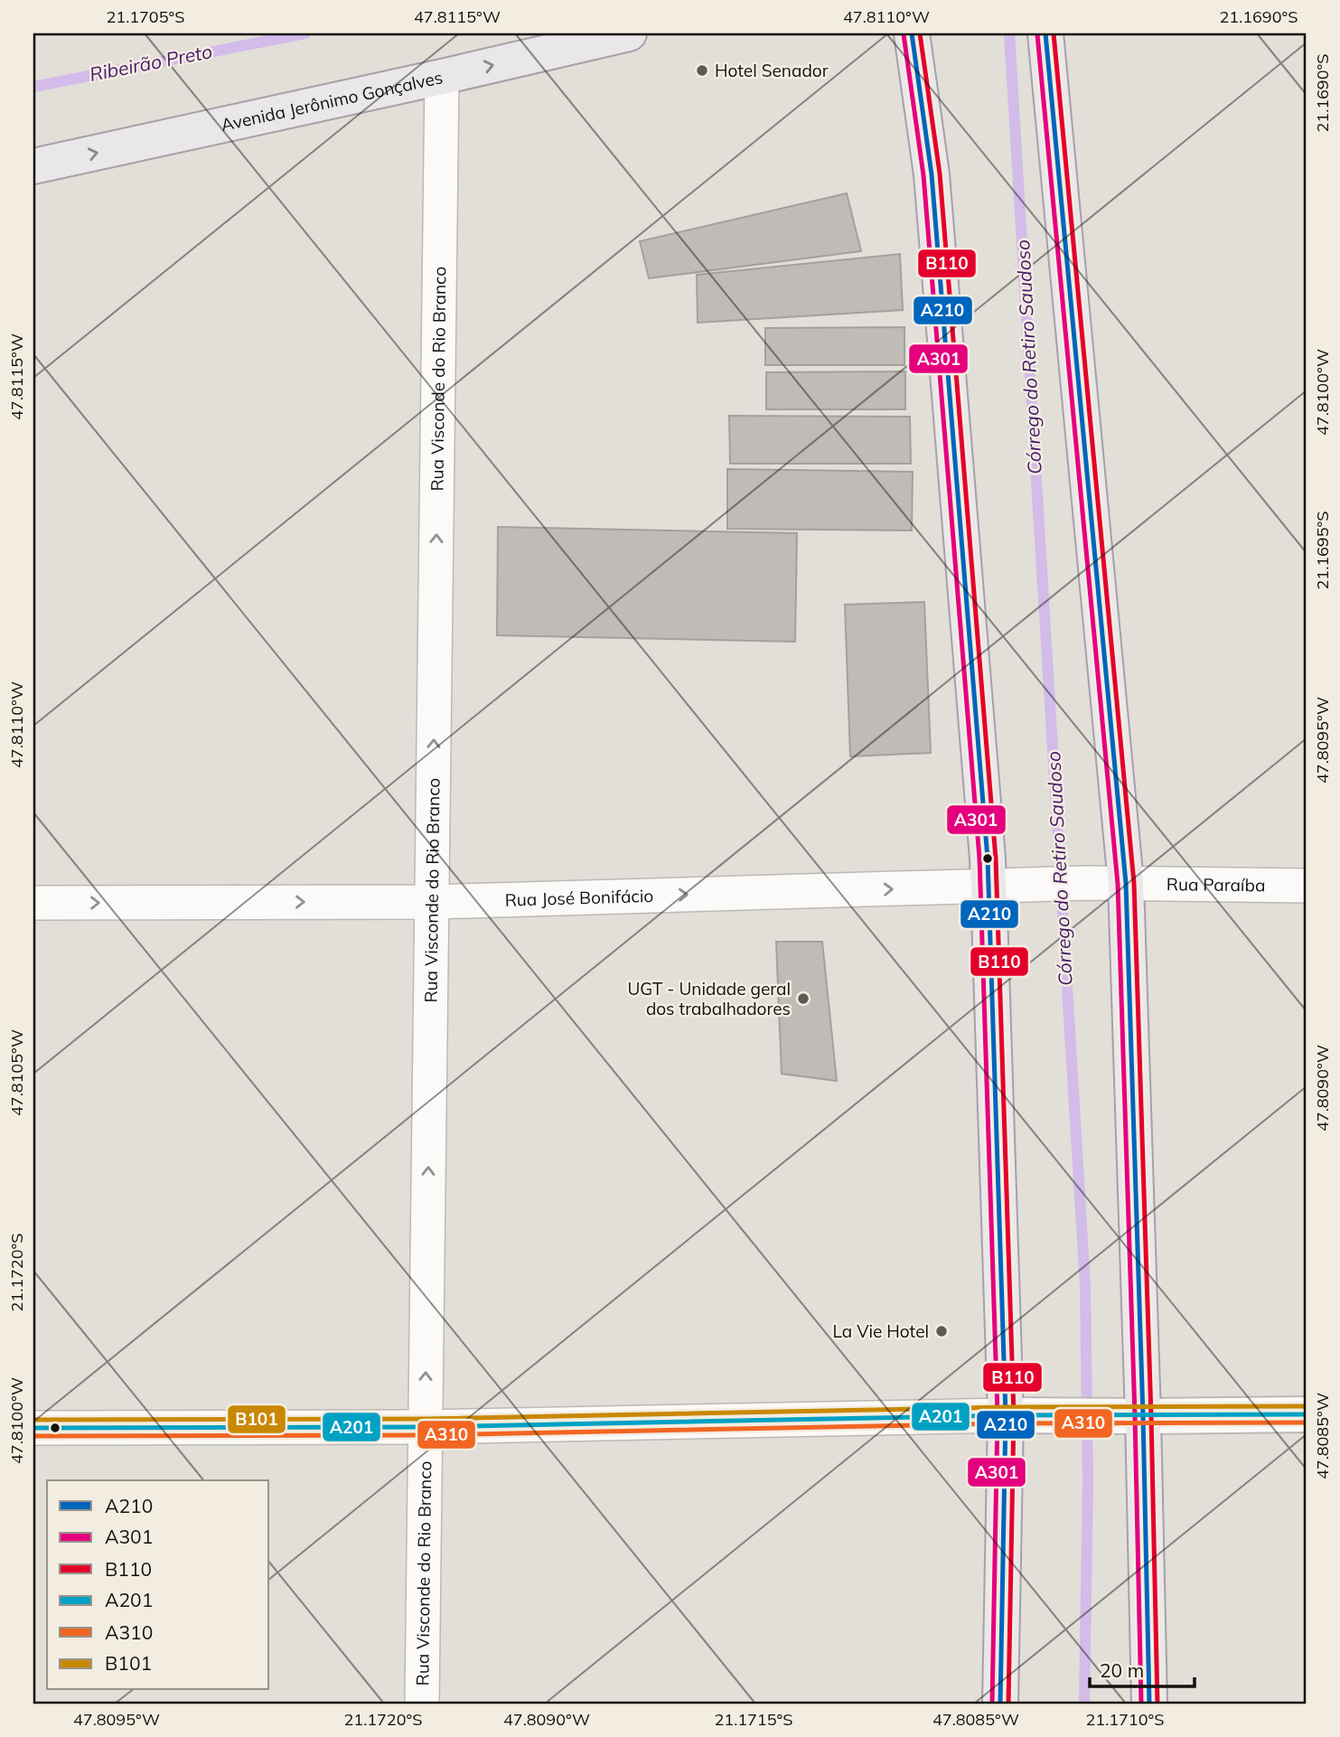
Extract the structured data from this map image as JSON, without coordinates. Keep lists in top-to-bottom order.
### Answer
{
  "streets": {
    "main road": ["Avenida Jerônimo Gonçalves"],
    "street": ["Rua Visconde do Rio Branco", "Rua Paraíba", "Rua José Bonifácio"]
  },
  "crossings": [
    ["Avenida Jerônimo Gonçalves", "Rua Visconde do Rio Branco"],
    ["Rua Visconde do Rio Branco", "Rua José Bonifácio"],
    ["Rua Paraíba", "Rua José Bonifácio"]
  ],
  "one_way": ["Avenida Jerônimo Gonçalves", "Rua Visconde do Rio Branco", "Rua José Bonifácio"],
  "water": ["Ribeirão Preto", "Córrego do Retiro Saudoso"],
  "places": ["Hotel Senador", "UGT - Unidade geral dos trabalhadores", "La Vie Hotel"],
  "lines": [
    "transit line A210",
    "transit line B110",
    "transit line A301",
    "transit line B101",
    "transit line A201",
    "transit line A310"
  ],
  "legend": [
    "A210",
    "A301",
    "B110",
    "A201",
    "A310",
    "B101"
  ],
  "scale_bar": "20 m",
  "coordinates": [
    "21.1705°S",
    "47.8115°W",
    "47.8110°W",
    "21.1690°S",
    "47.8100°W",
    "21.1695°S",
    "47.8095°W",
    "47.8105°W",
    "47.8090°W",
    "21.1720°S",
    "47.8085°W",
    "21.1715°S",
    "21.1710°S"
  ]
}
